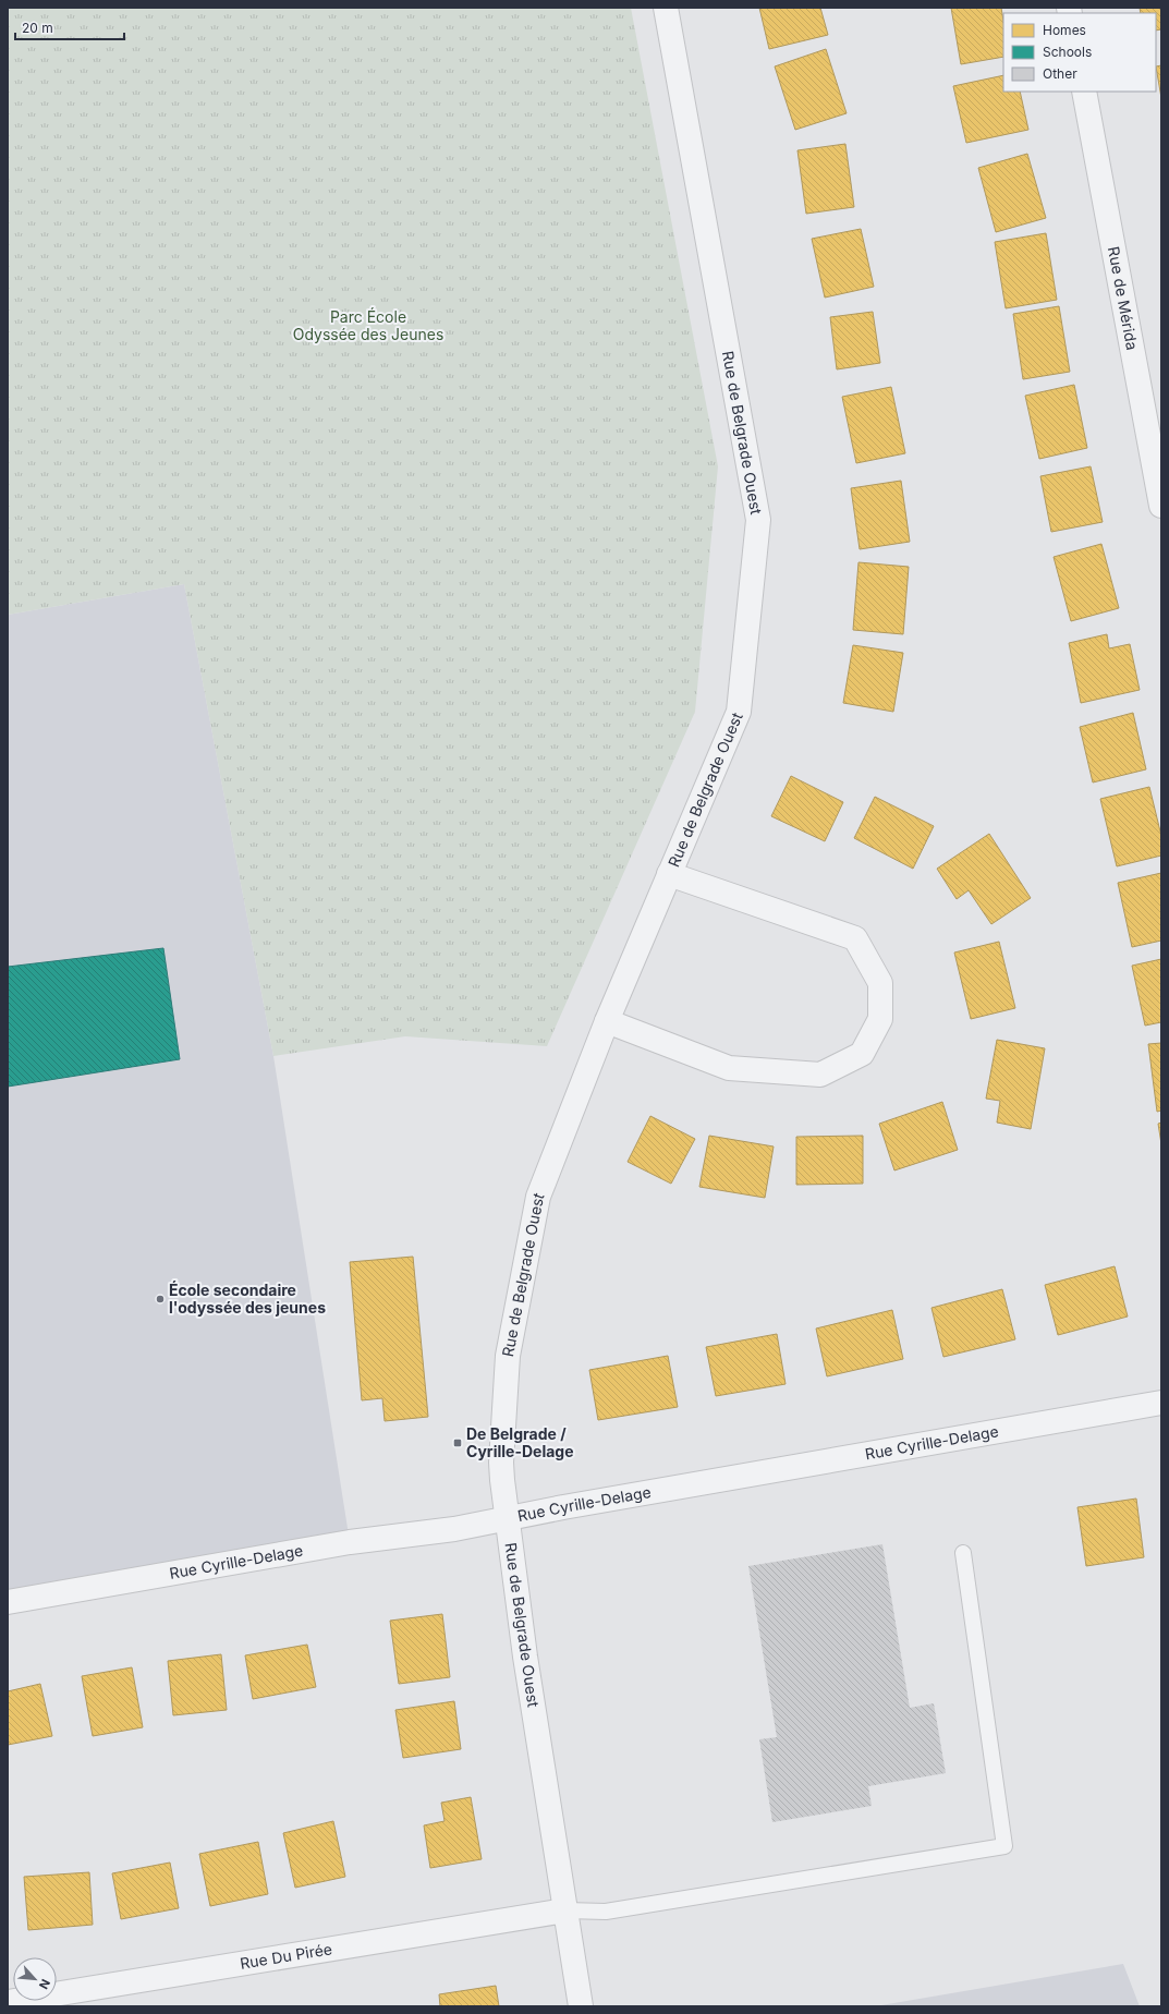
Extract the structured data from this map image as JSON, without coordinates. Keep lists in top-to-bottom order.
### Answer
{
  "streets": {
    "street": [
      "Rue de Mérida",
      "Rue de Belgrade Ouest",
      "Rue Cyrille-Delage",
      "Rue Du Pirée"
    ]
  },
  "crossings": [
    ["Rue de Belgrade Ouest", "Rue Cyrille-Delage"],
    ["Rue de Belgrade Ouest", "Rue Du Pirée"]
  ],
  "parks": ["Parc École Odyssée des Jeunes"],
  "places": {
    "other": ["École secondaire l'odyssée des jeunes"],
    "transit": ["De Belgrade / Cyrille-Delage"]
  },
  "legend": ["Homes", "Schools", "Other"],
  "scale_bar": "20 m",
  "north": "bottom right"
}
